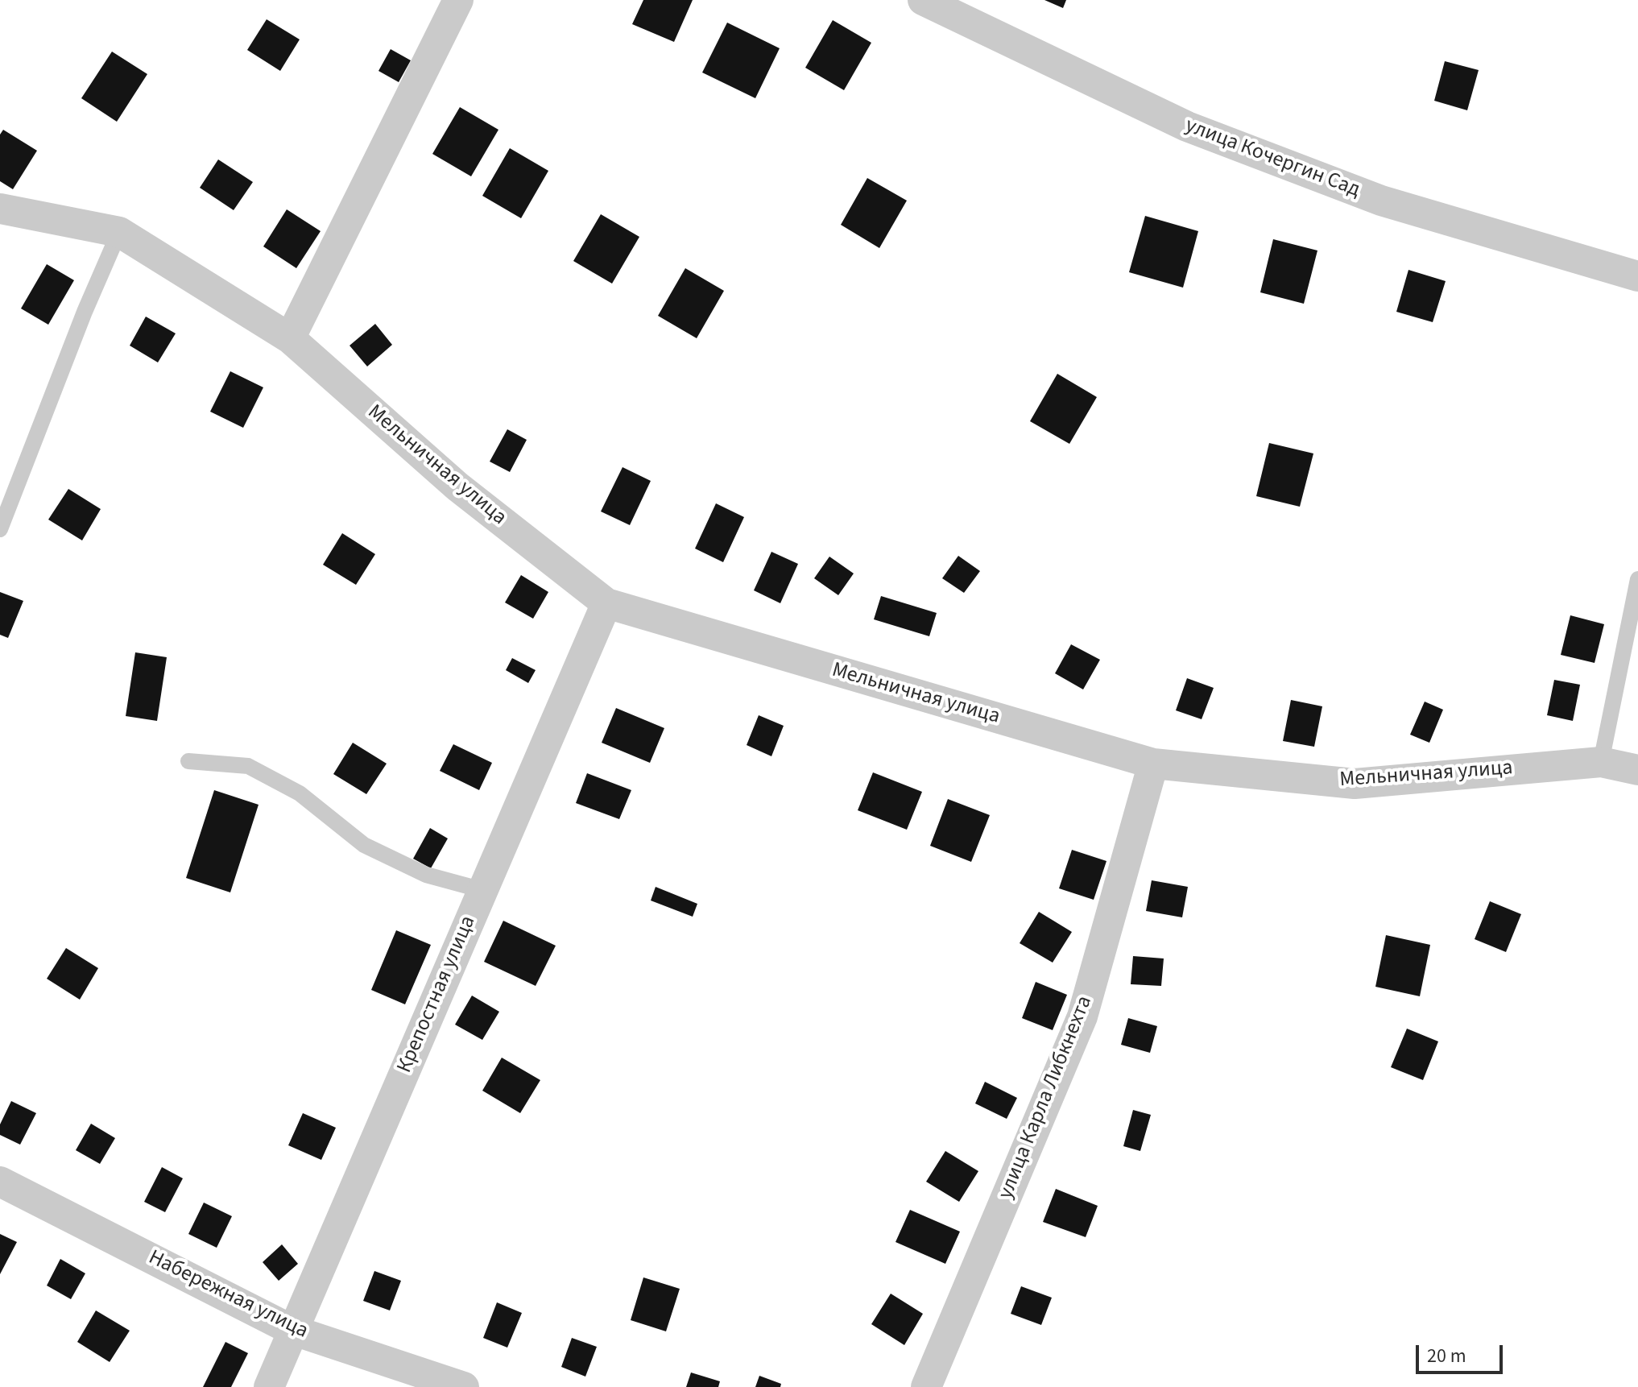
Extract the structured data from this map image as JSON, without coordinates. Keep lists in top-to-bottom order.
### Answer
{
  "streets": {
    "street": [
      "улица Кочергин Сад",
      "Мельничная улица",
      "Крепостная улица",
      "улица Карла Либкнехта",
      "Набережная улица"
    ]
  },
  "crossings": [
    ["Мельничная улица", "Крепостная улица"],
    ["Мельничная улица", "улица Карла Либкнехта"],
    ["Крепостная улица", "Набережная улица"]
  ],
  "scale_bar": "20 m"
}
